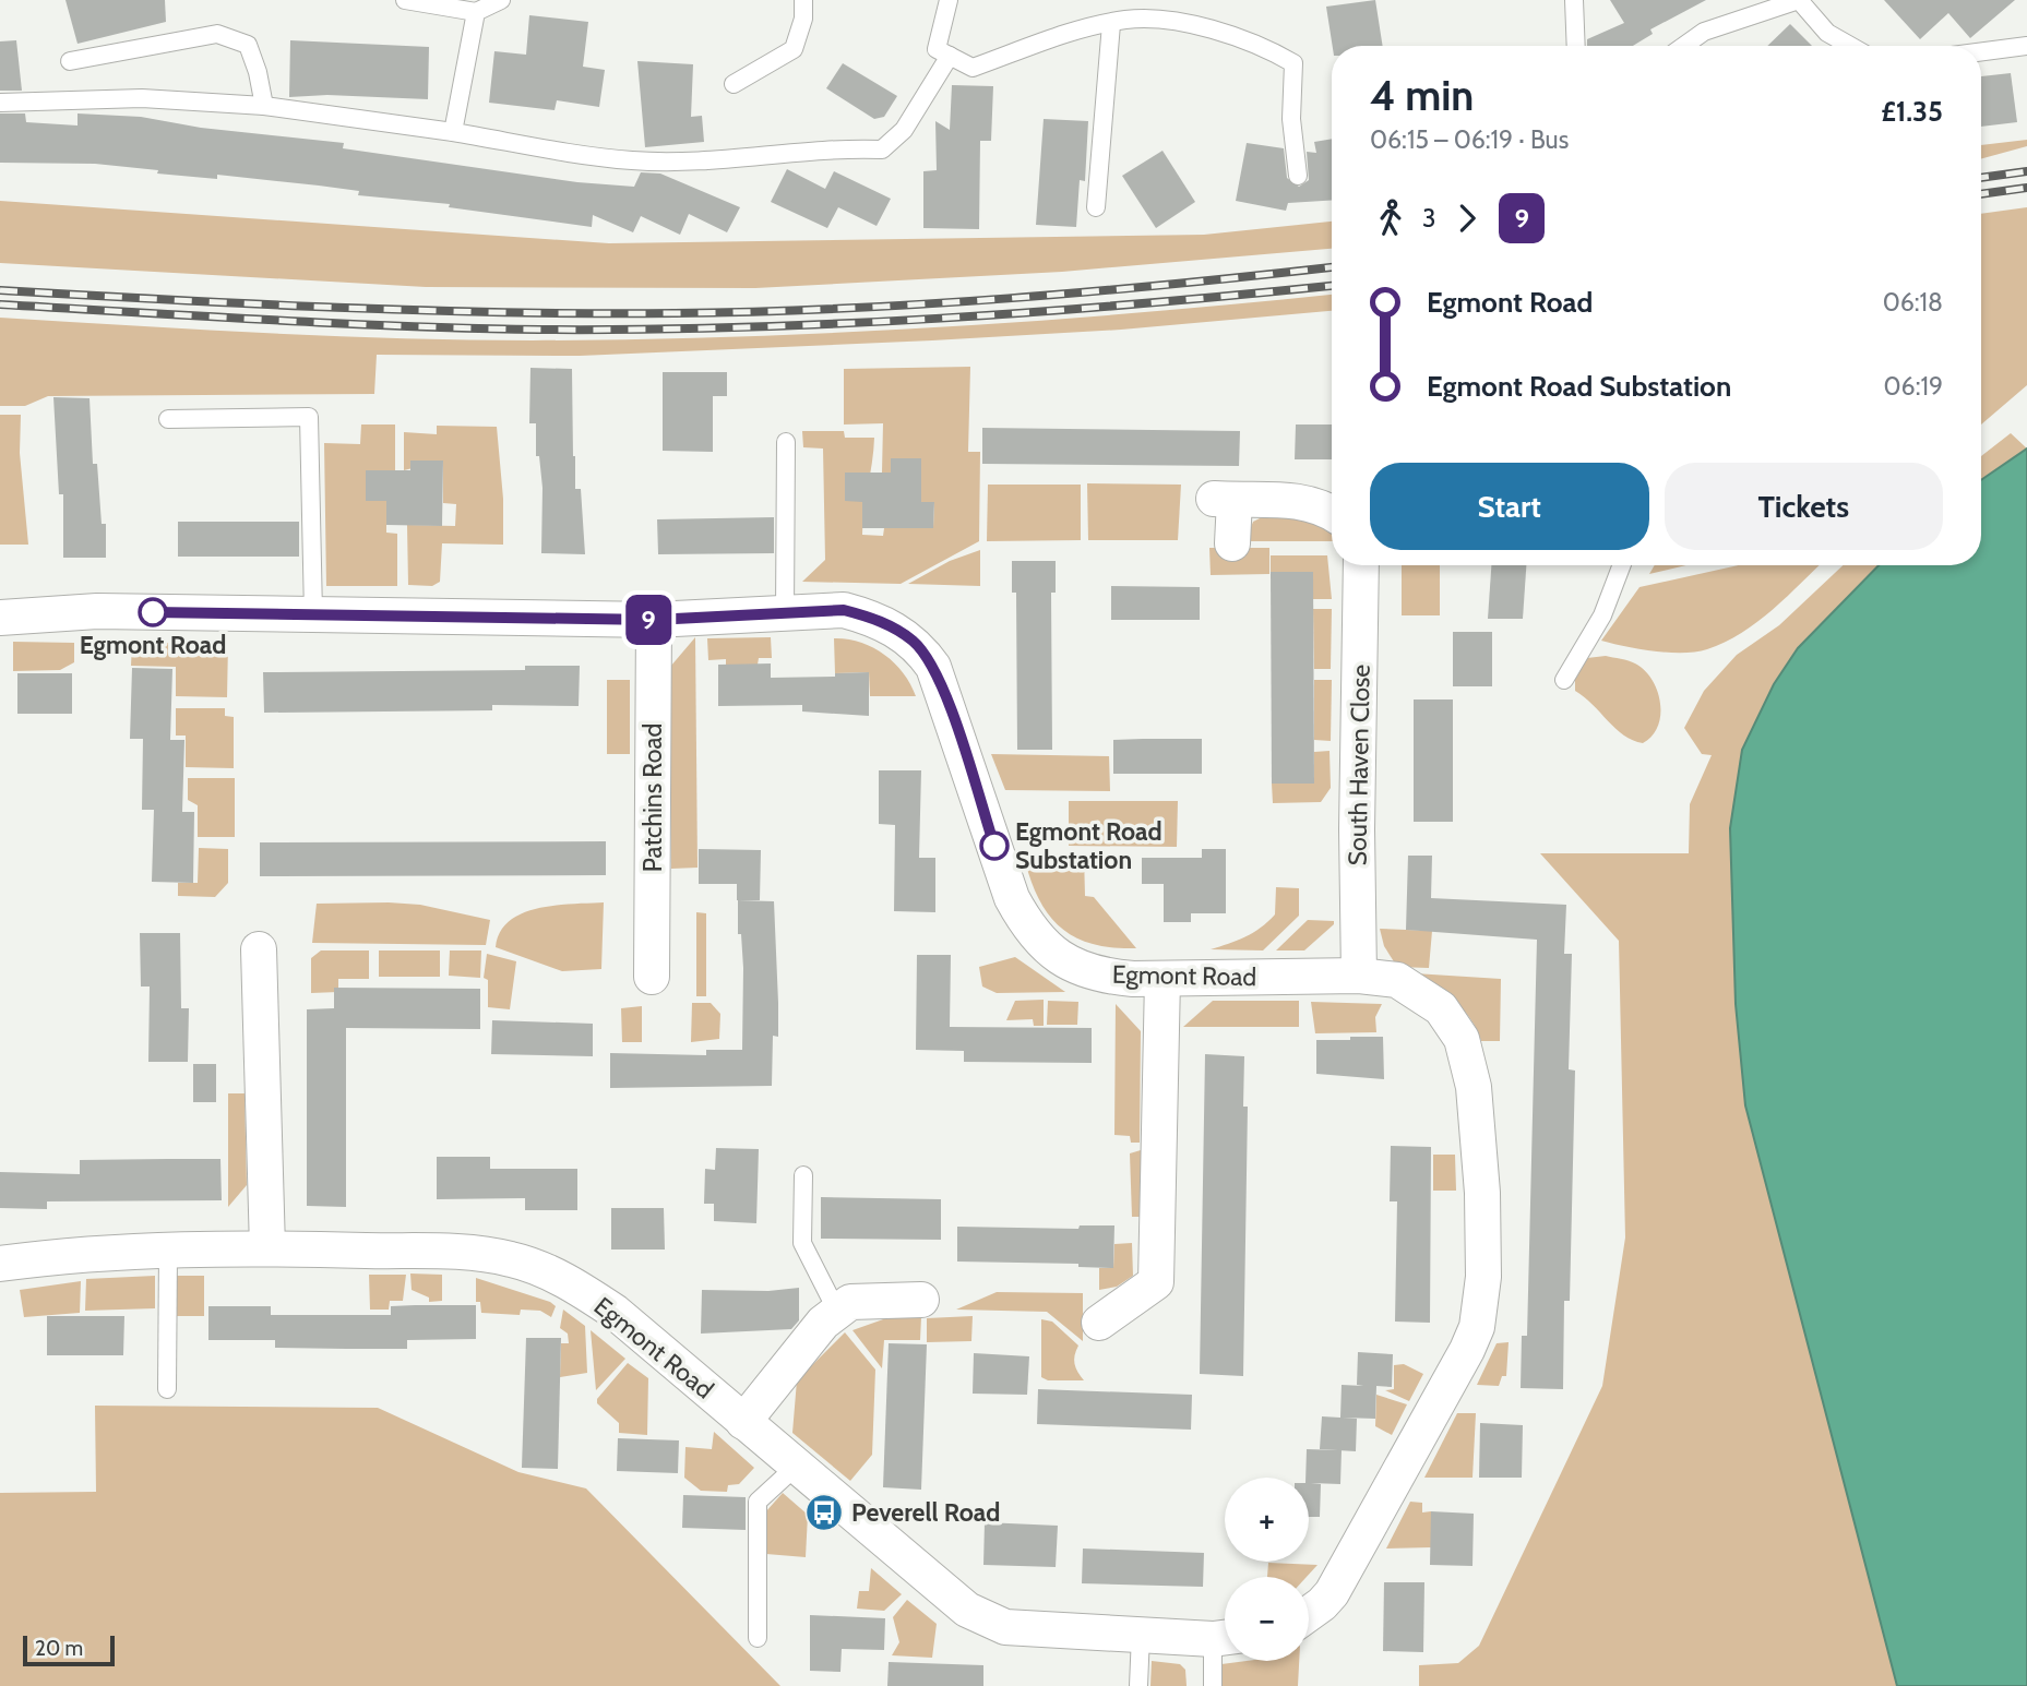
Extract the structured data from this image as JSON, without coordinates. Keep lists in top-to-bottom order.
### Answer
{
  "streets": {
    "street": ["South Haven Close", "Patchins Road", "Egmont Road"]
  },
  "crossings": [
    ["South Haven Close", "Egmont Road"],
    ["Patchins Road", "Egmont Road"]
  ],
  "places": {
    "other": ["Egmont Road", "Egmont Road Substation"],
    "bus stop": ["Peverell Road"]
  },
  "lines": ["bus line 9"],
  "scale_bar": "20 m",
  "page": {
    "on_map": "9",
    "heading": ["4 min", "06:15 – 06:19 · Bus", "£1.35"],
    "legs": ["3", "9"],
    "list": [
      {
        "name": "Egmont Road",
        "value": "06:18"
      },
      {
        "name": "Egmont Road Substation",
        "value": "06:19"
      }
    ],
    "buttons": ["Start", "Tickets"],
    "map_buttons": ["+", "−"],
    "scale": "20 m"
  }
}
